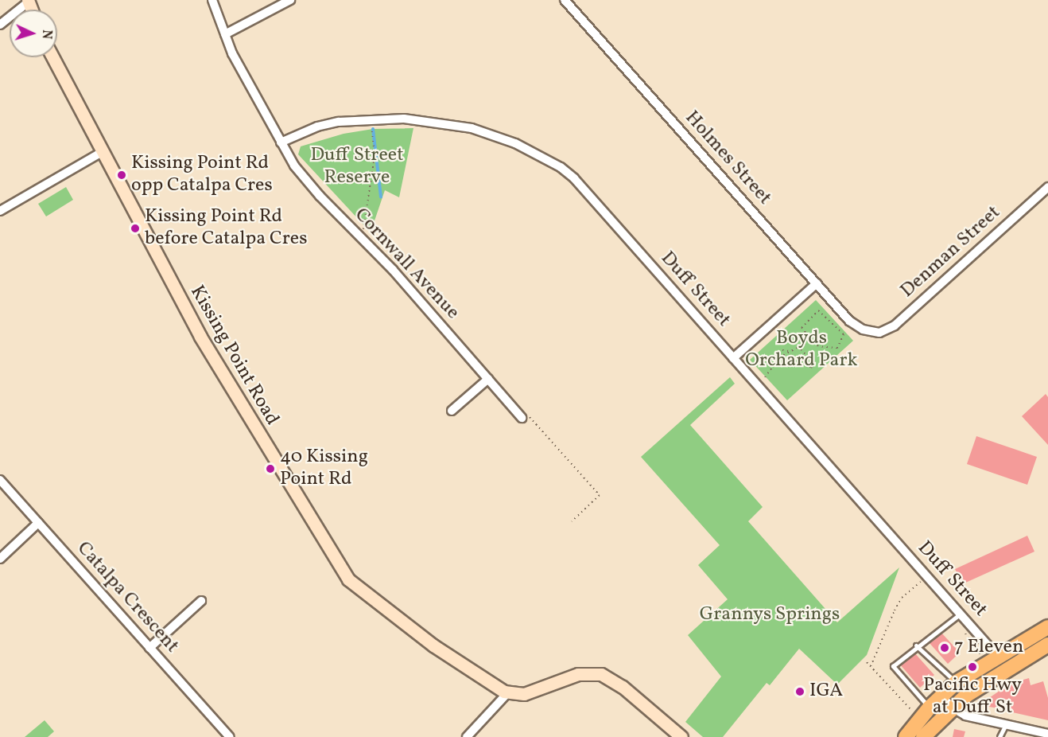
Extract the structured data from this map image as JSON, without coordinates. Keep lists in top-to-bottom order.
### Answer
{
  "streets": {
    "main road": ["Kissing Point Road"],
    "street": [
      "Holmes Street",
      "Denman Street",
      "Cornwall Avenue",
      "Duff Street",
      "Catalpa Crescent"
    ]
  },
  "crossings": [
    ["Holmes Street", "Denman Street"],
    ["Cornwall Avenue", "Duff Street"]
  ],
  "parks": ["Duff Street Reserve", "Boyds Orchard Park", "Grannys Springs"],
  "places": [
    "Kissing Point Rd opp Catalpa Cres",
    "Kissing Point Rd before Catalpa Cres",
    "40 Kissing Point Rd",
    "7 Eleven",
    "Pacific Hwy at Duff St",
    "IGA"
  ],
  "north": "right"
}
